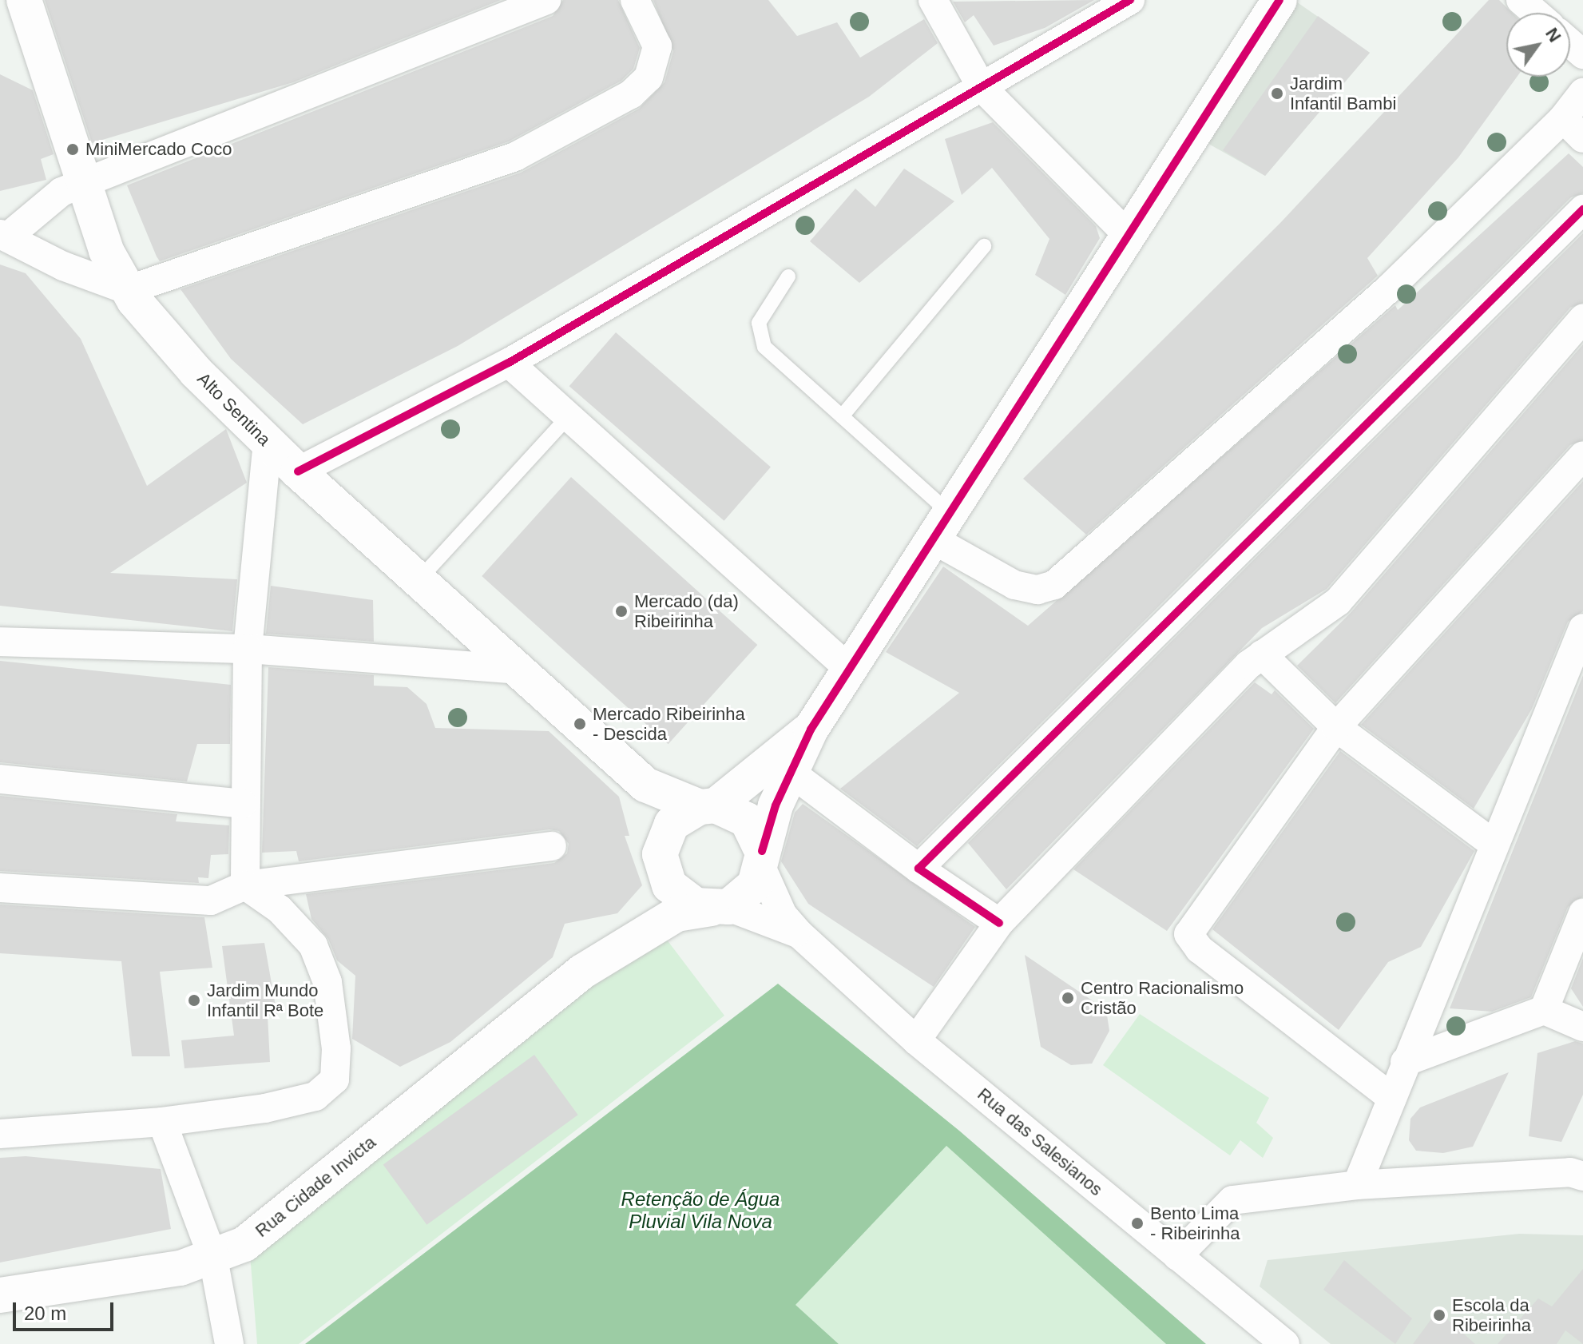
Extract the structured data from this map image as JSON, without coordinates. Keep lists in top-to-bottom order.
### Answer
{
  "streets": {
    "main road": ["Alto Sentina", "Rua Cidade Invicta"],
    "street": ["Rua das Salesianos"]
  },
  "crossings": [
    ["Alto Sentina", "Rua das Salesianos"],
    ["Alto Sentina", "Rua Cidade Invicta"],
    ["Rua das Salesianos", "Rua Cidade Invicta"]
  ],
  "water": ["Retenção de Água Pluvial Vila Nova"],
  "places": [
    "Jardim Infantil Bambi",
    "MiniMercado Coco",
    "Mercado (da) Ribeirinha",
    "Mercado Ribeirinha - Descida",
    "Centro Racionalismo Cristão",
    "Jardim Mundo Infantil Rª Bote",
    "Bento Lima - Ribeirinha",
    "Escola da Ribeirinha"
  ],
  "scale_bar": "20 m",
  "north": "top right"
}
